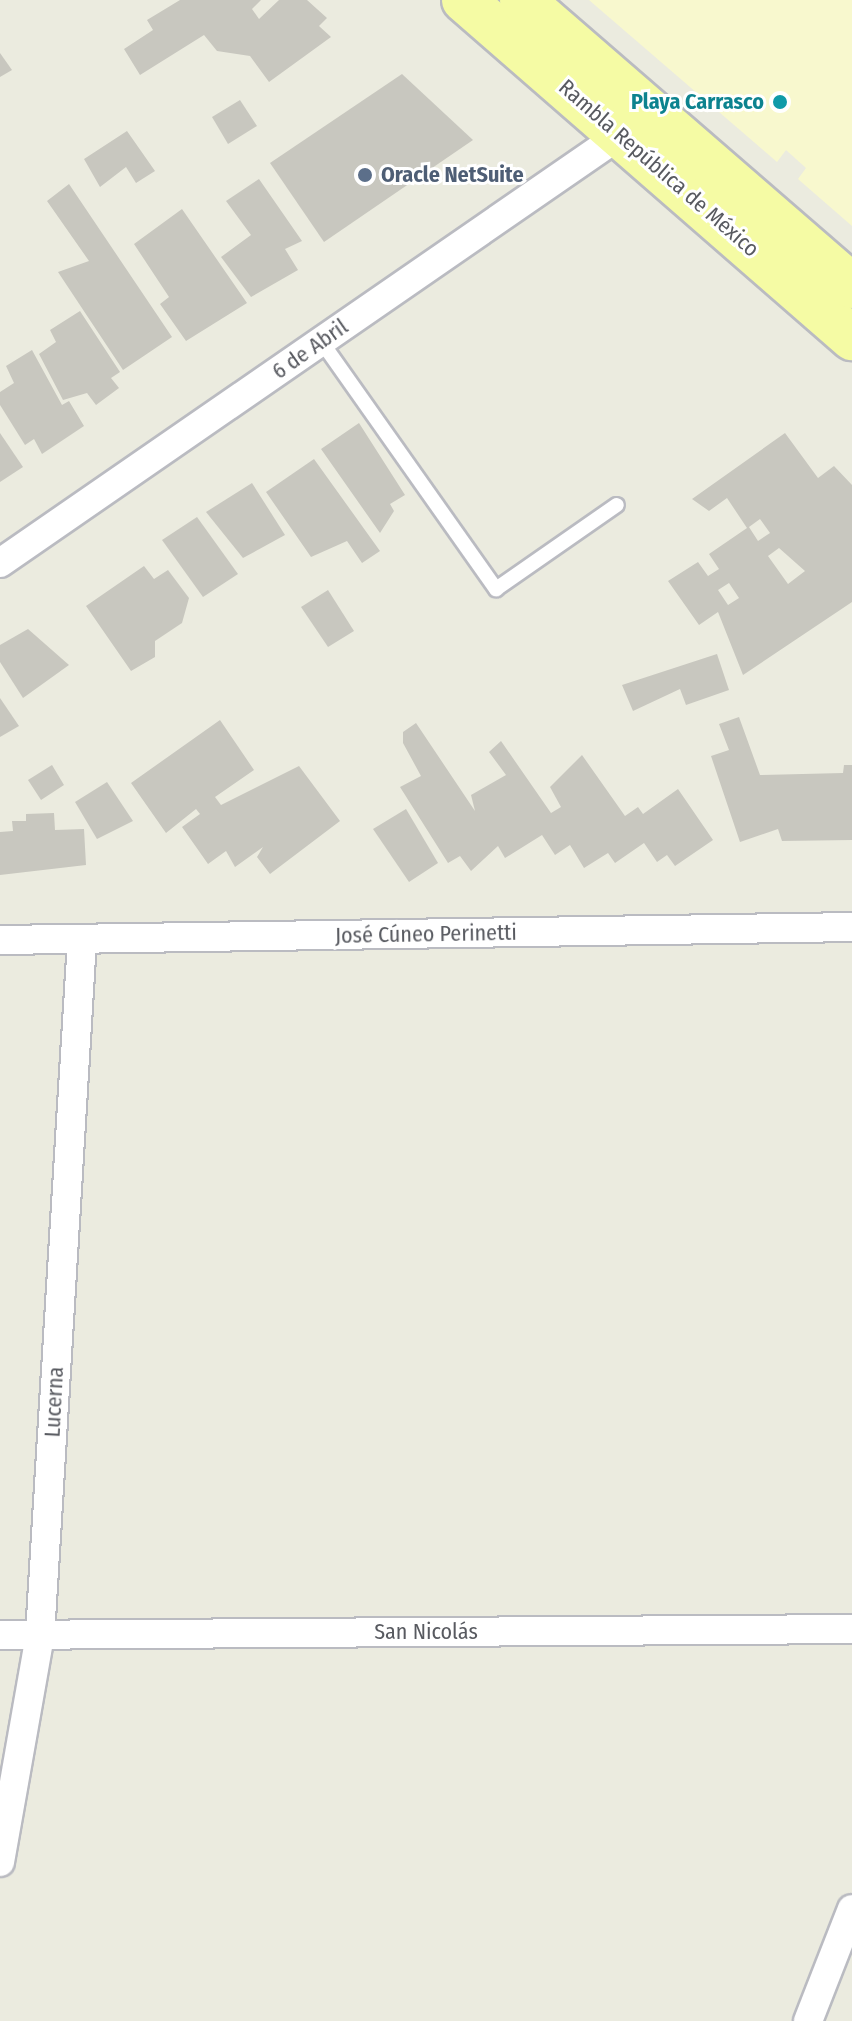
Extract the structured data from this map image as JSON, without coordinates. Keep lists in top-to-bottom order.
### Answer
{
  "streets": {
    "main road": ["Rambla República de México"],
    "street": [
      "6 de Abril",
      "José Cúneo Perinetti",
      "Lucerna",
      "San Nicolás"
    ]
  },
  "crossings": [
    ["Rambla República de México", "6 de Abril"],
    ["José Cúneo Perinetti", "Lucerna"],
    ["Lucerna", "San Nicolás"]
  ],
  "places": ["Playa Carrasco", "Oracle NetSuite"]
}
